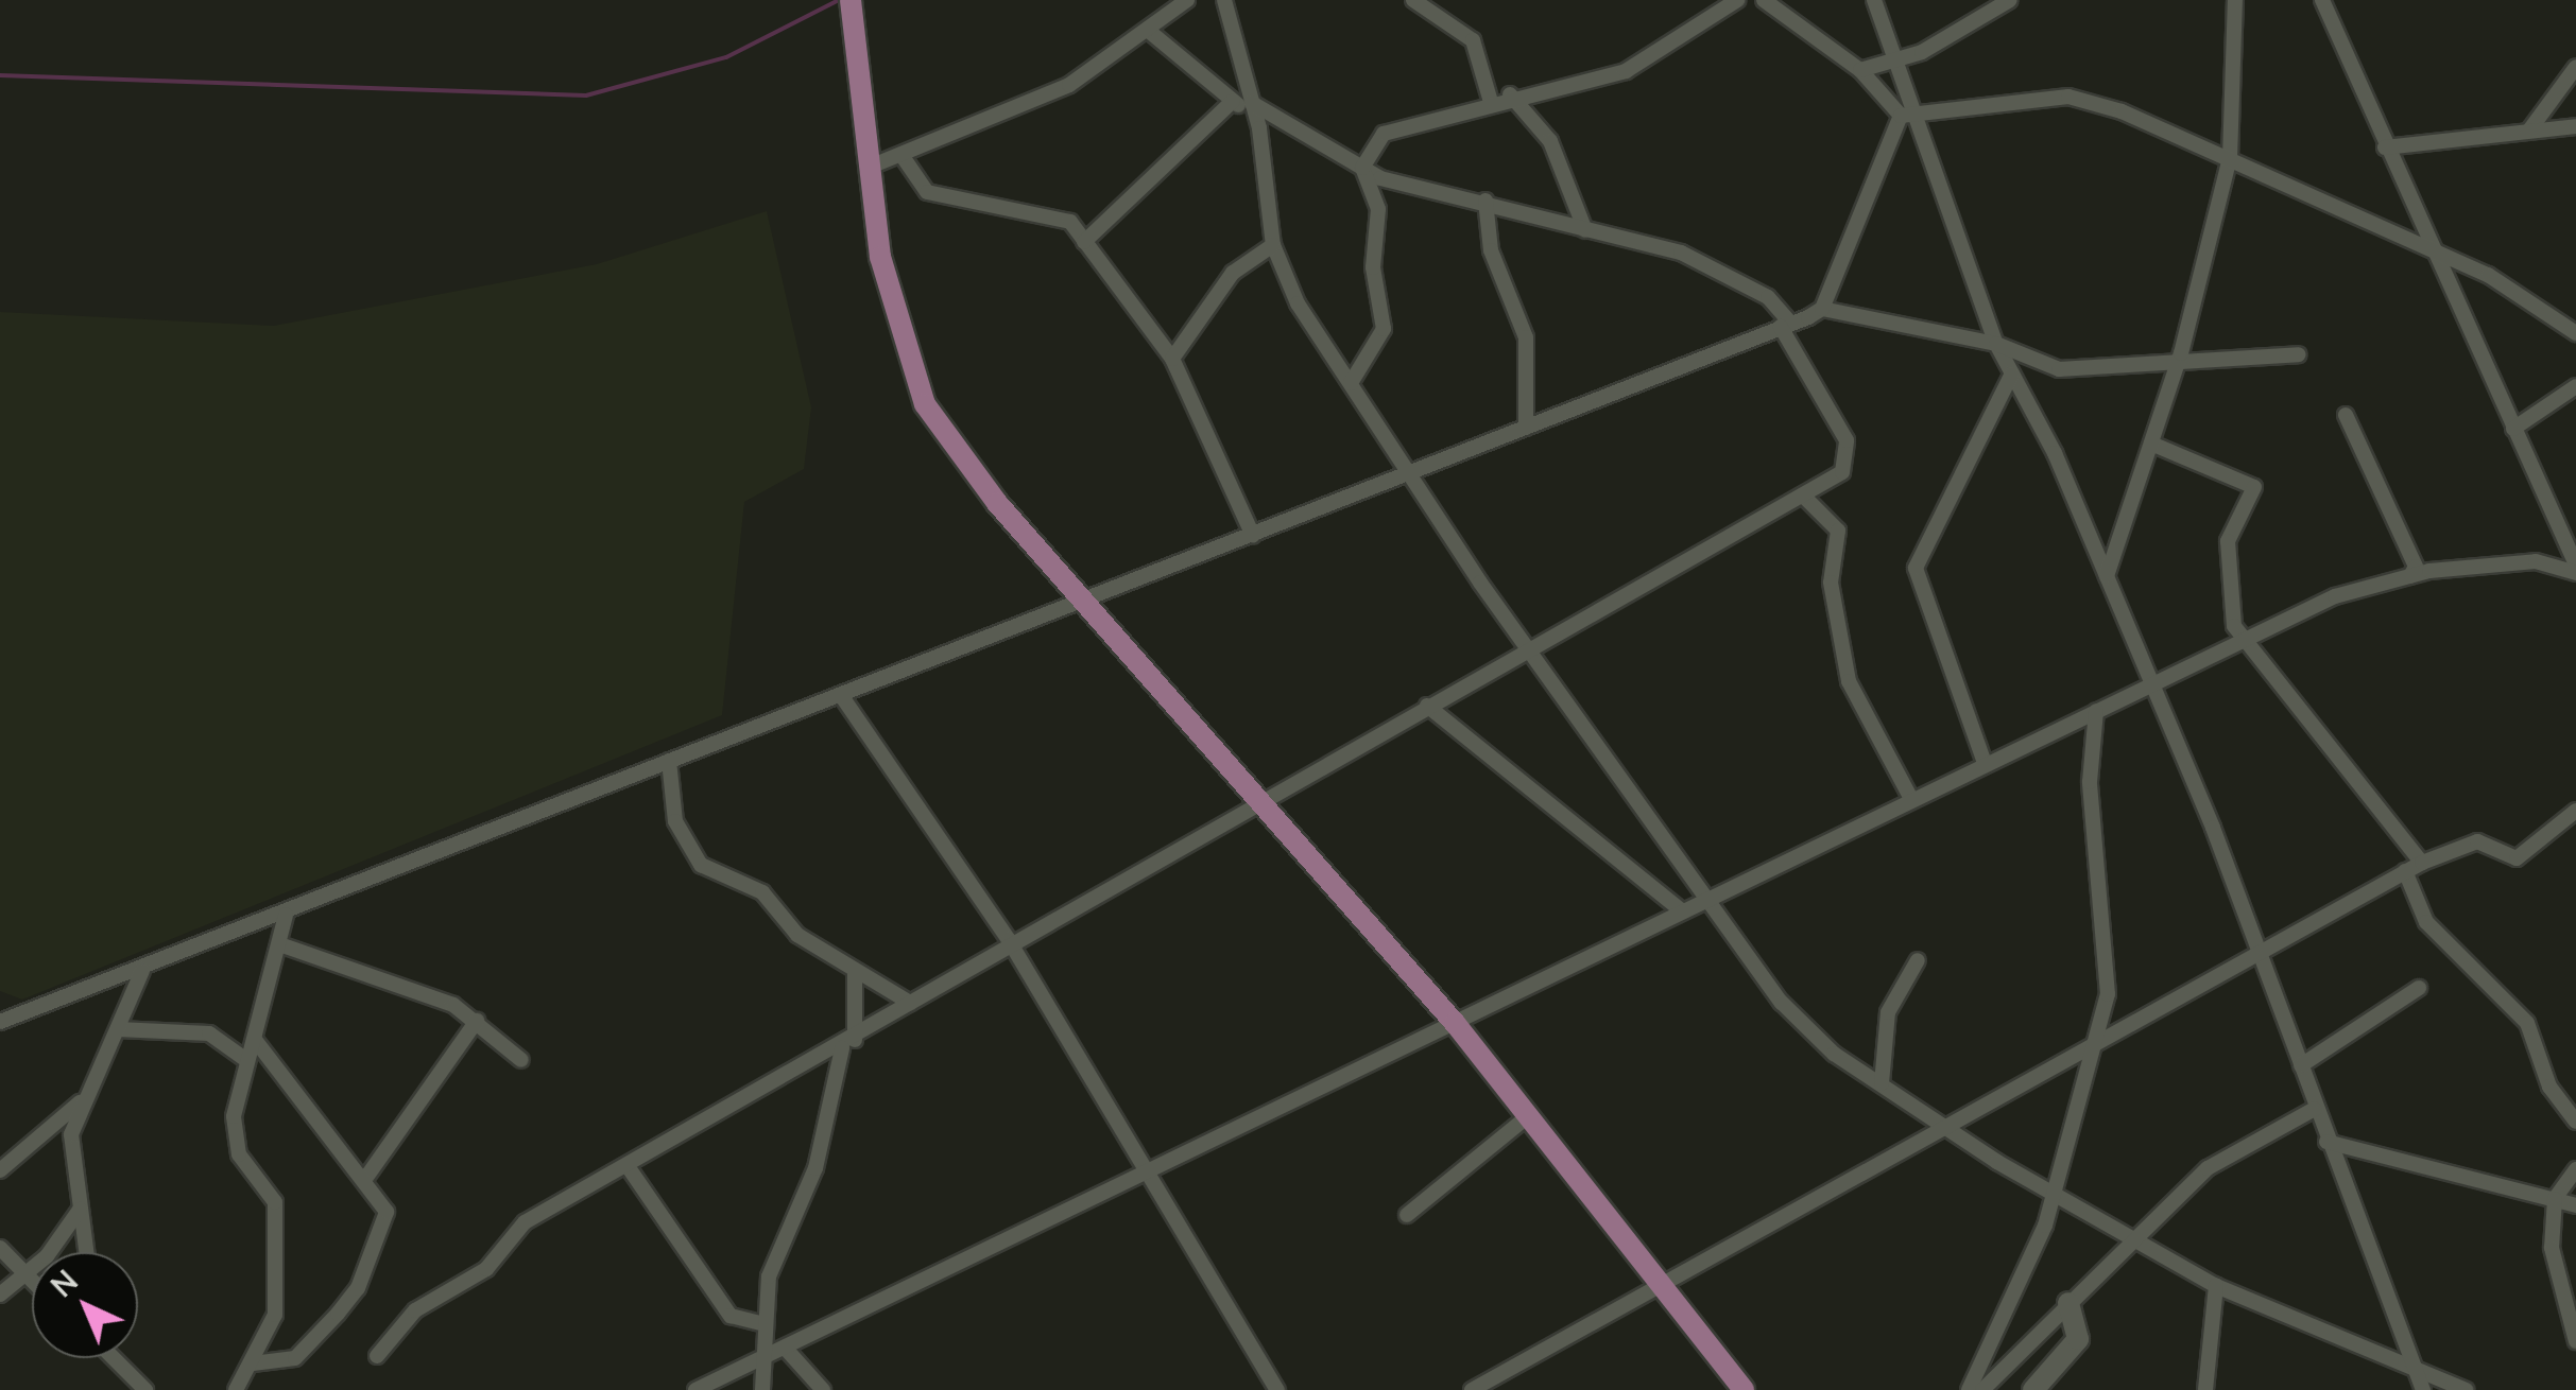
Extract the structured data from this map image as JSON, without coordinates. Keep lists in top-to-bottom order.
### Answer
{
  "north": "top left"
}
